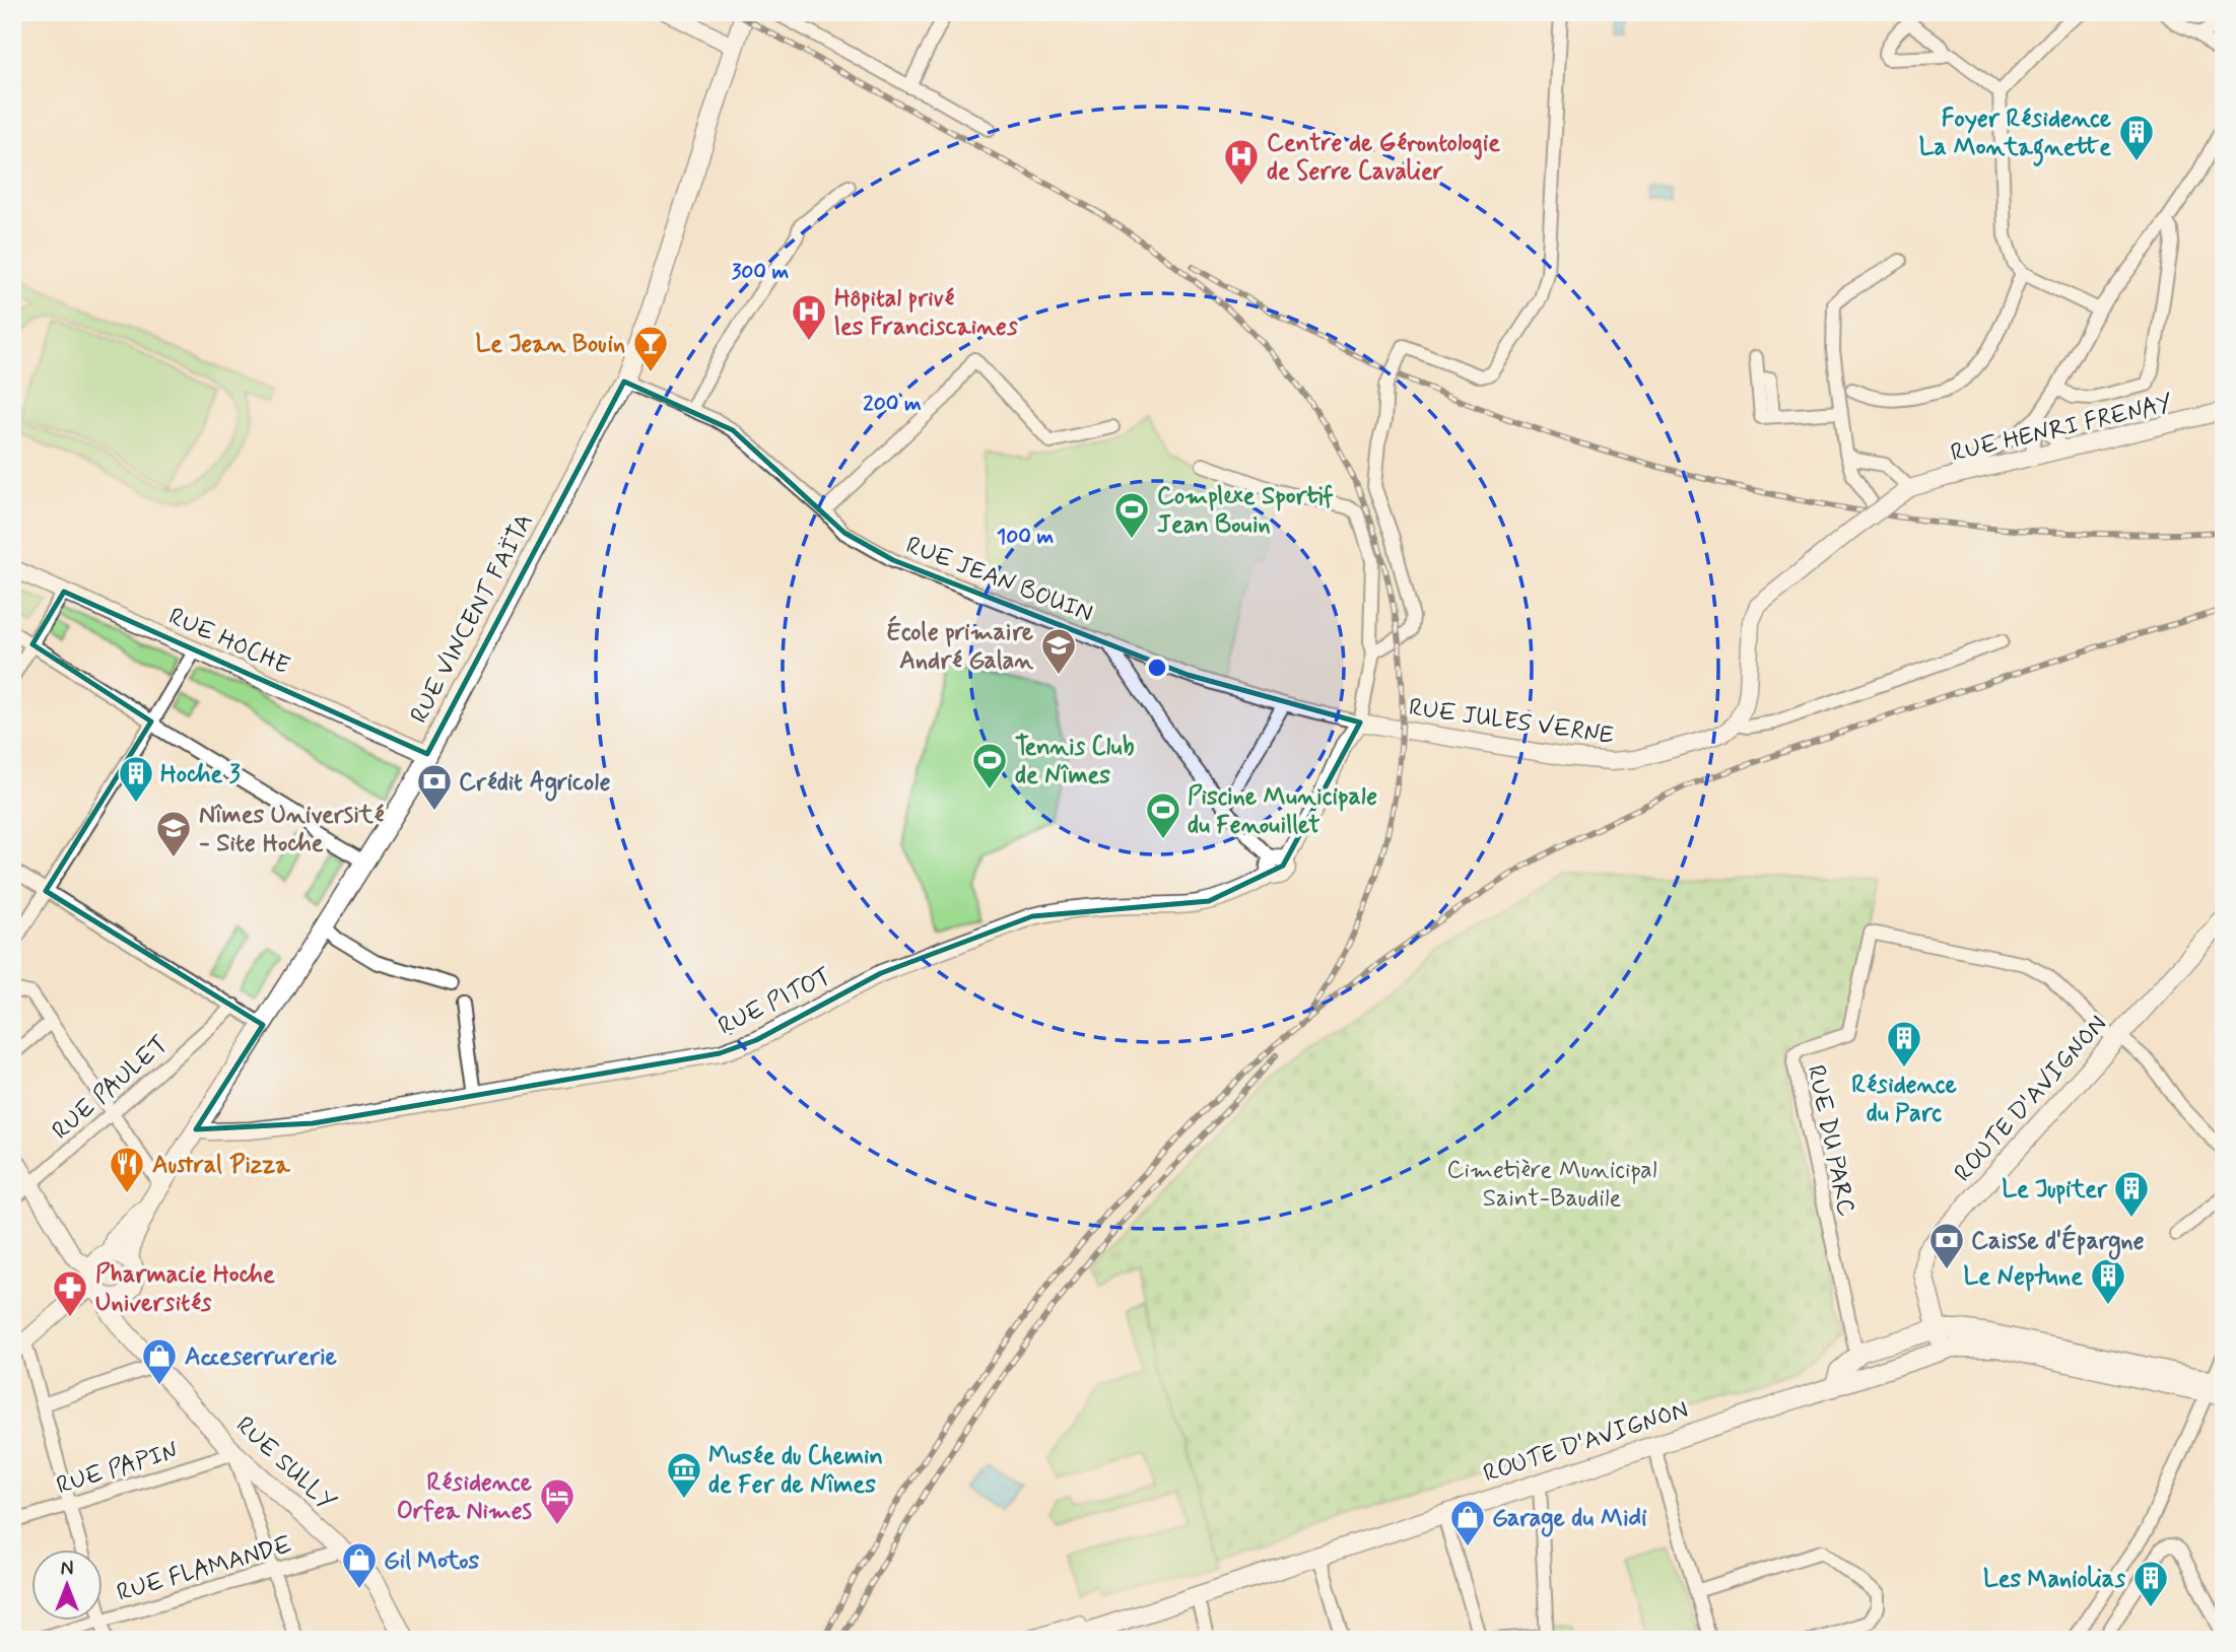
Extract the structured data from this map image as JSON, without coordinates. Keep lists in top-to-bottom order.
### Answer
{
  "streets": {
    "main road": ["RUE VINCENT FAÏTA", "ROUTE D'AVIGNON", "RUE SULLY"],
    "street": [
      "RUE HENRI FRENAY",
      "RUE JEAN BOUIN",
      "RUE HOCHE",
      "RUE JULES VERNE",
      "RUE PITOT",
      "RUE PAULET",
      "RUE DU PARC",
      "RUE PAPIN",
      "RUE FLAMANDE"
    ]
  },
  "crossings": [
    ["RUE HENRI FRENAY", "RUE JULES VERNE"],
    ["RUE JEAN BOUIN", "RUE VINCENT FAÏTA"],
    ["RUE JEAN BOUIN", "RUE JULES VERNE"],
    ["RUE VINCENT FAÏTA", "RUE HOCHE"],
    ["RUE VINCENT FAÏTA", "RUE PITOT"],
    ["RUE VINCENT FAÏTA", "RUE SULLY"],
    ["RUE PAULET", "RUE SULLY"],
    ["ROUTE D'AVIGNON", "RUE DU PARC"],
    ["RUE SULLY", "RUE PAPIN"],
    ["RUE SULLY", "RUE FLAMANDE"]
  ],
  "parks": ["Cimetière Municipal Saint-Baudile"],
  "places": {
    "building": [
      "Foyer Résidence La Montagnette",
      "Hoche 3",
      "Résidence du Parc",
      "Le Jupiter",
      "Le Neptune",
      "Les Maniolias"
    ],
    "hospital": ["Centre de Gérontologie de Serre Cavalier", "Hôpital privé les Franciscaines"],
    "bar": ["Le Jean Bouin"],
    "sports": ["Complexe Sportif Jean Bouin", "Tennis Club de Nîmes", "Piscine Municipale du Fenouillet"],
    "school or university": ["École primaire André Galan", "Nîmes Université - Site Hoche"],
    "bank": ["Crédit Agricole", "Caisse d'Épargne"],
    "restaurant": ["Austral Pizza"],
    "pharmacy": ["Pharmacie Hoche Universités"],
    "shop": ["Acceserrurerie", "Garage du Midi", "Gil Motos"],
    "museum": ["Musée du Chemin de Fer de Nîmes"],
    "hotel": ["Résidence Orfea Nimes"]
  },
  "north": "top",
  "rings": ["300 m", "200 m", "100 m"]
}
